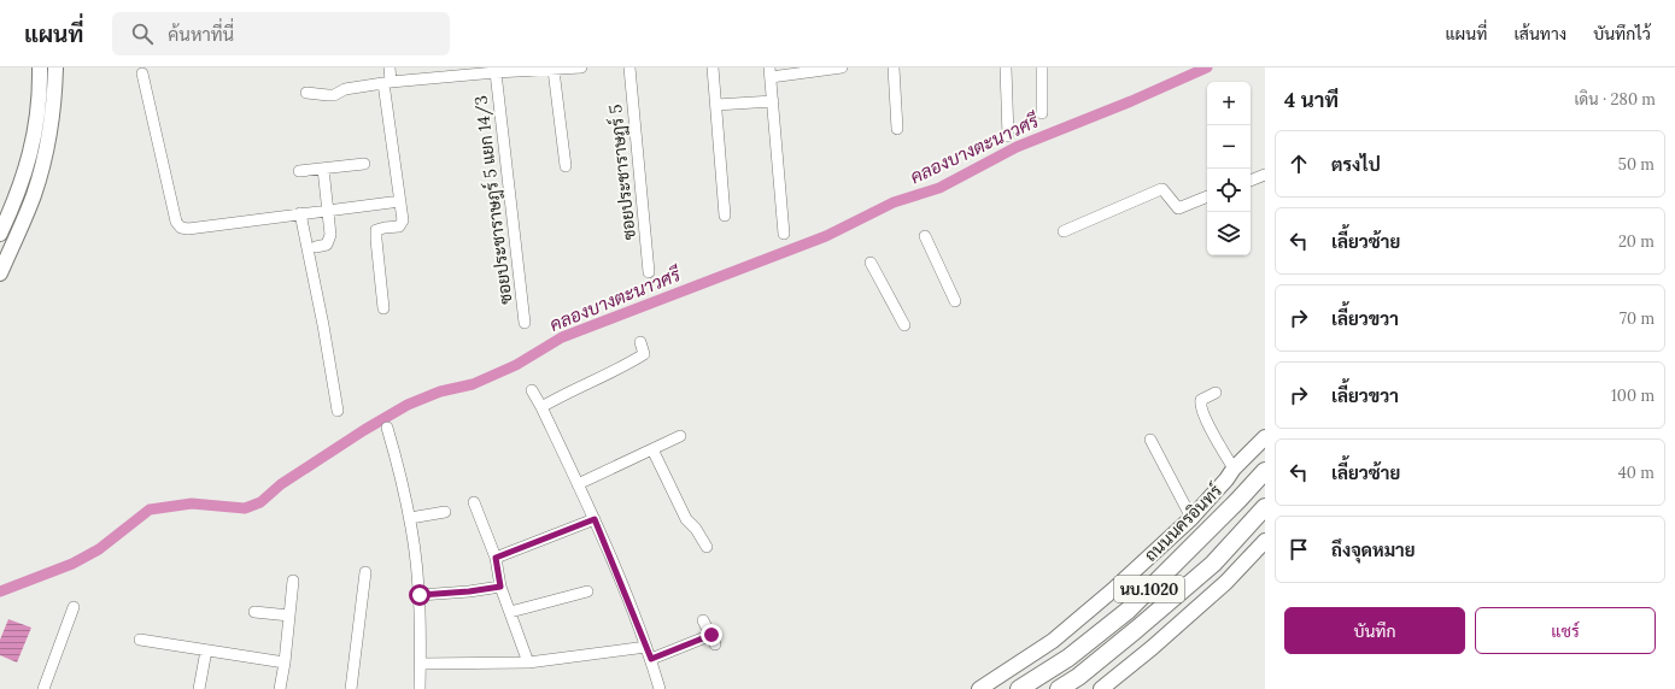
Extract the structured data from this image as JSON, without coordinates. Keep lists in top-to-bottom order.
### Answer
{
  "streets": {
    "main road": ["ถนนนครอินทร์", "นบ.1020"],
    "street": ["ซอยประชาราษฏร์ 5", "ซอยประชาราษฎร์ 5 แยก 14/3"]
  },
  "water": ["คลองบางตะนาวศรี"],
  "page": {
    "header": "แผนที่",
    "search": "ค้นหาที่นี่",
    "nav": ["แผนที่", "เส้นทาง", "บันทึกไว้"],
    "heading": ["4 นาที", "เดิน · 280 m"],
    "map_buttons": ["+", "−"],
    "list": [
      ["ตรงไป", "50 m"],
      ["เลี้ยวซ้าย", "20 m"],
      ["เลี้ยวขวา", "70 m"],
      ["เลี้ยวขวา", "100 m"],
      ["เลี้ยวซ้าย", "40 m"],
      "ถึงจุดหมาย"
    ],
    "buttons": ["บันทึก", "แชร์"]
  }
}
